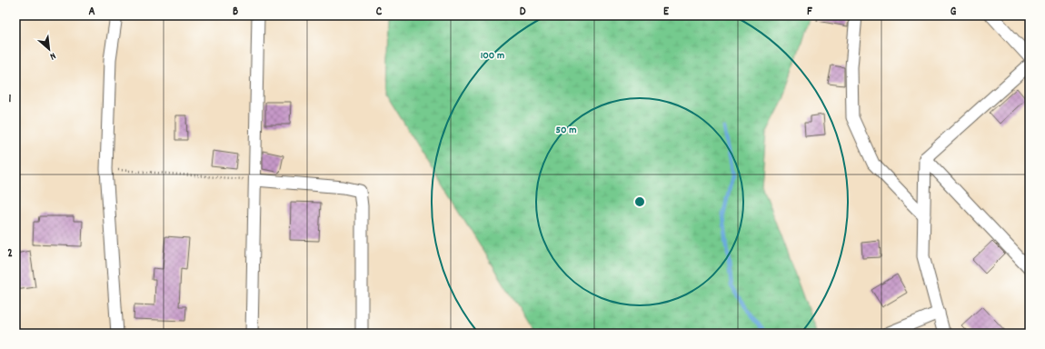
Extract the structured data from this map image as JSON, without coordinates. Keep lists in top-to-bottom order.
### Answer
{
  "north": "bottom right",
  "grid": {
    "columns": [
      "A",
      "B",
      "C",
      "D",
      "E",
      "F",
      "G"
    ],
    "rows": ["1", "2"]
  },
  "rings": ["100 m", "50 m"]
}
